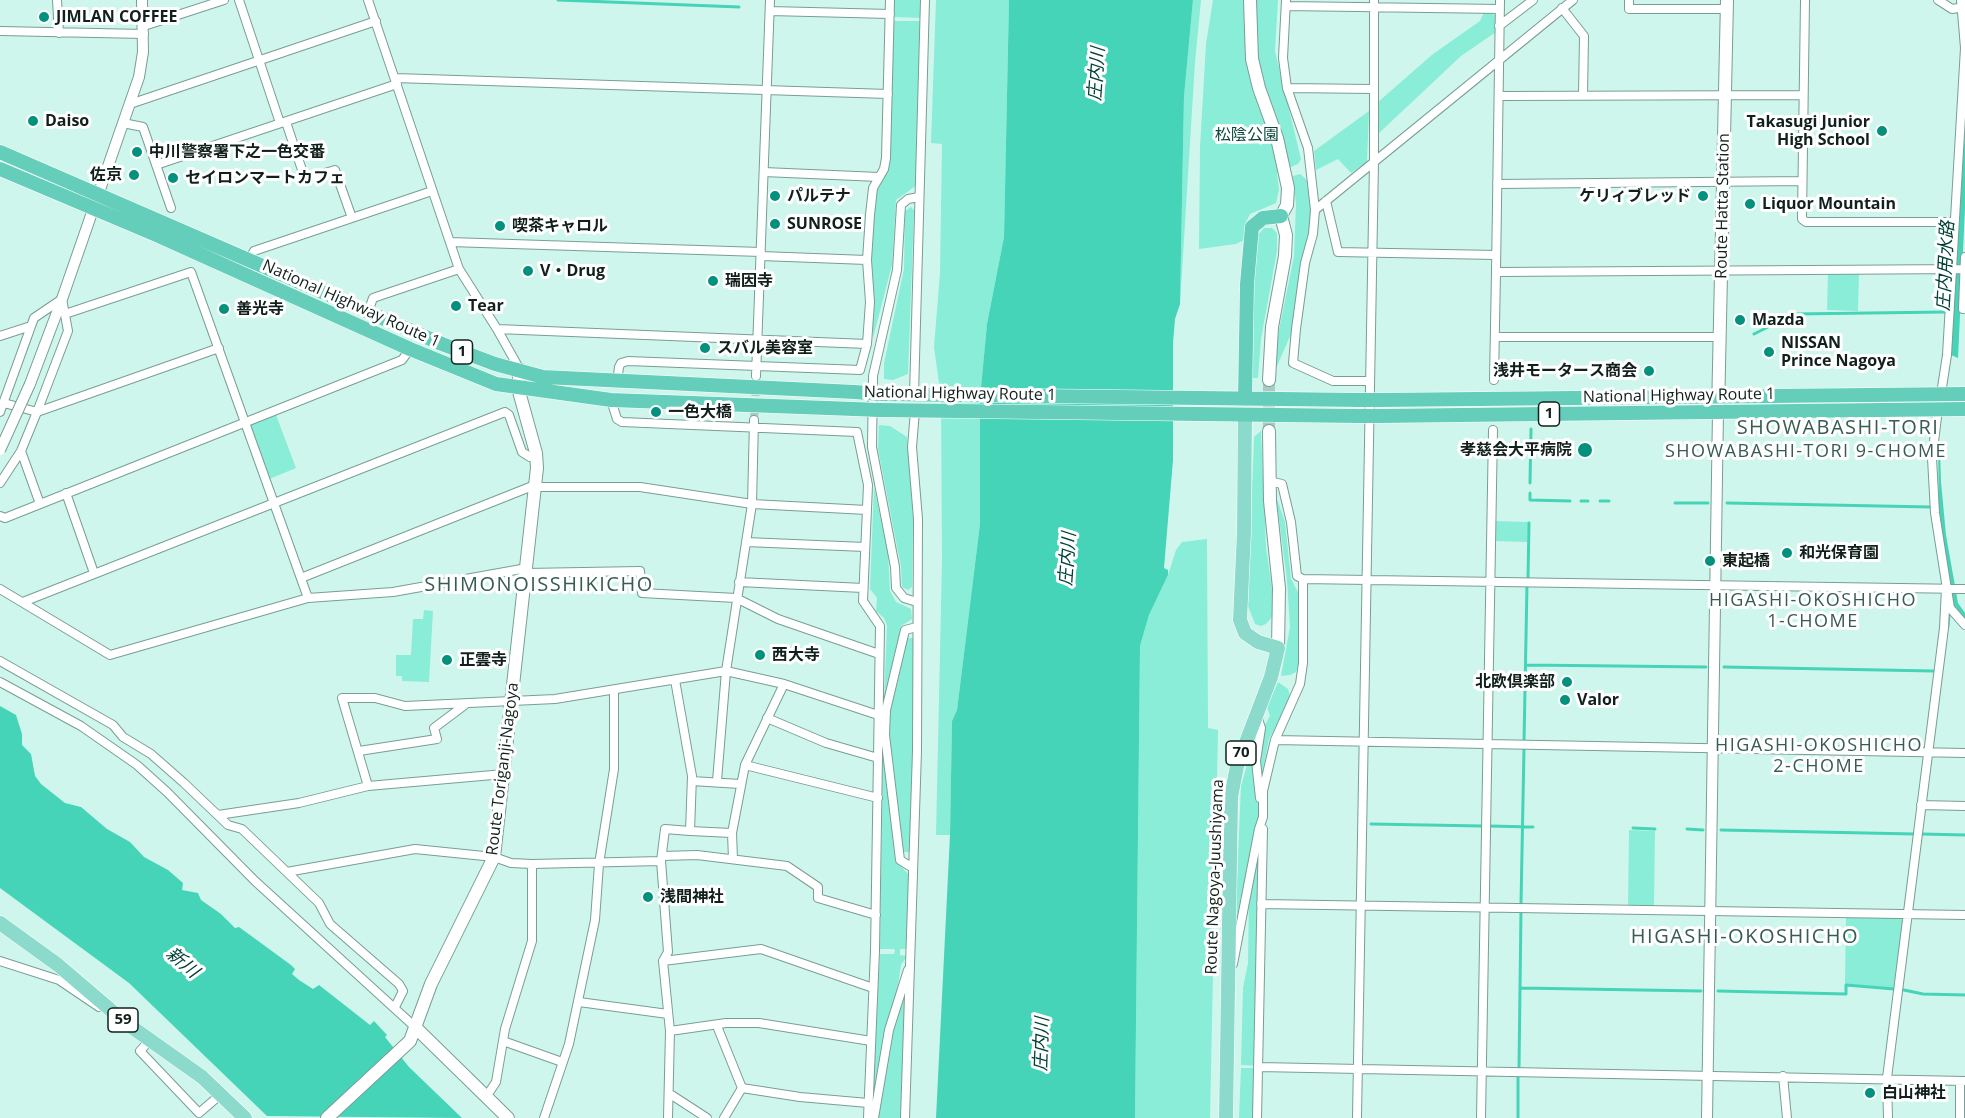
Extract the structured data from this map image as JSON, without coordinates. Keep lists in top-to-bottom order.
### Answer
{
  "streets": {
    "highway": ["National Highway Route 1", "1"],
    "main road": [
      "Route Hatta Station",
      "70",
      "Route Toriganji-Nagoya",
      "Route Nagoya-Juushiyama",
      "59"
    ]
  },
  "crossings": [
    ["Route Hatta Station", "National Highway Route 1"],
    ["National Highway Route 1", "Route Toriganji-Nagoya"]
  ],
  "districts": [
    "SHOWABASHI-TORI",
    "SHOWABASHI-TORI 9-CHOME",
    "SHIMONOISSHIKICHO",
    "HIGASHI-OKOSHICHO 1-CHOME",
    "HIGASHI-OKOSHICHO 2-CHOME",
    "HIGASHI-OKOSHICHO"
  ],
  "water": ["庄内川", "庄内用水路", "新川"],
  "parks": ["松陰公園"],
  "places": [
    "JIMLAN COFFEE",
    "Daiso",
    "Takasugi Junior High School",
    "中川警察署下之一色交番",
    "佐京",
    "セイロンマートカフェ",
    "パルテナ",
    "ケリィブレッド",
    "Liquor Mountain",
    "SUNROSE",
    "喫茶キャロル",
    "V・Drug",
    "瑞因寺",
    "Tear",
    "善光寺",
    "Mazda",
    "スバル美容室",
    "NISSAN Prince Nagoya",
    "浅井モータース商会",
    "一色大橋",
    "孝慈会大平病院",
    "和光保育園",
    "東起橋",
    "西大寺",
    "正雲寺",
    "北欧倶楽部",
    "Valor",
    "浅間神社",
    "白山神社"
  ]
}
